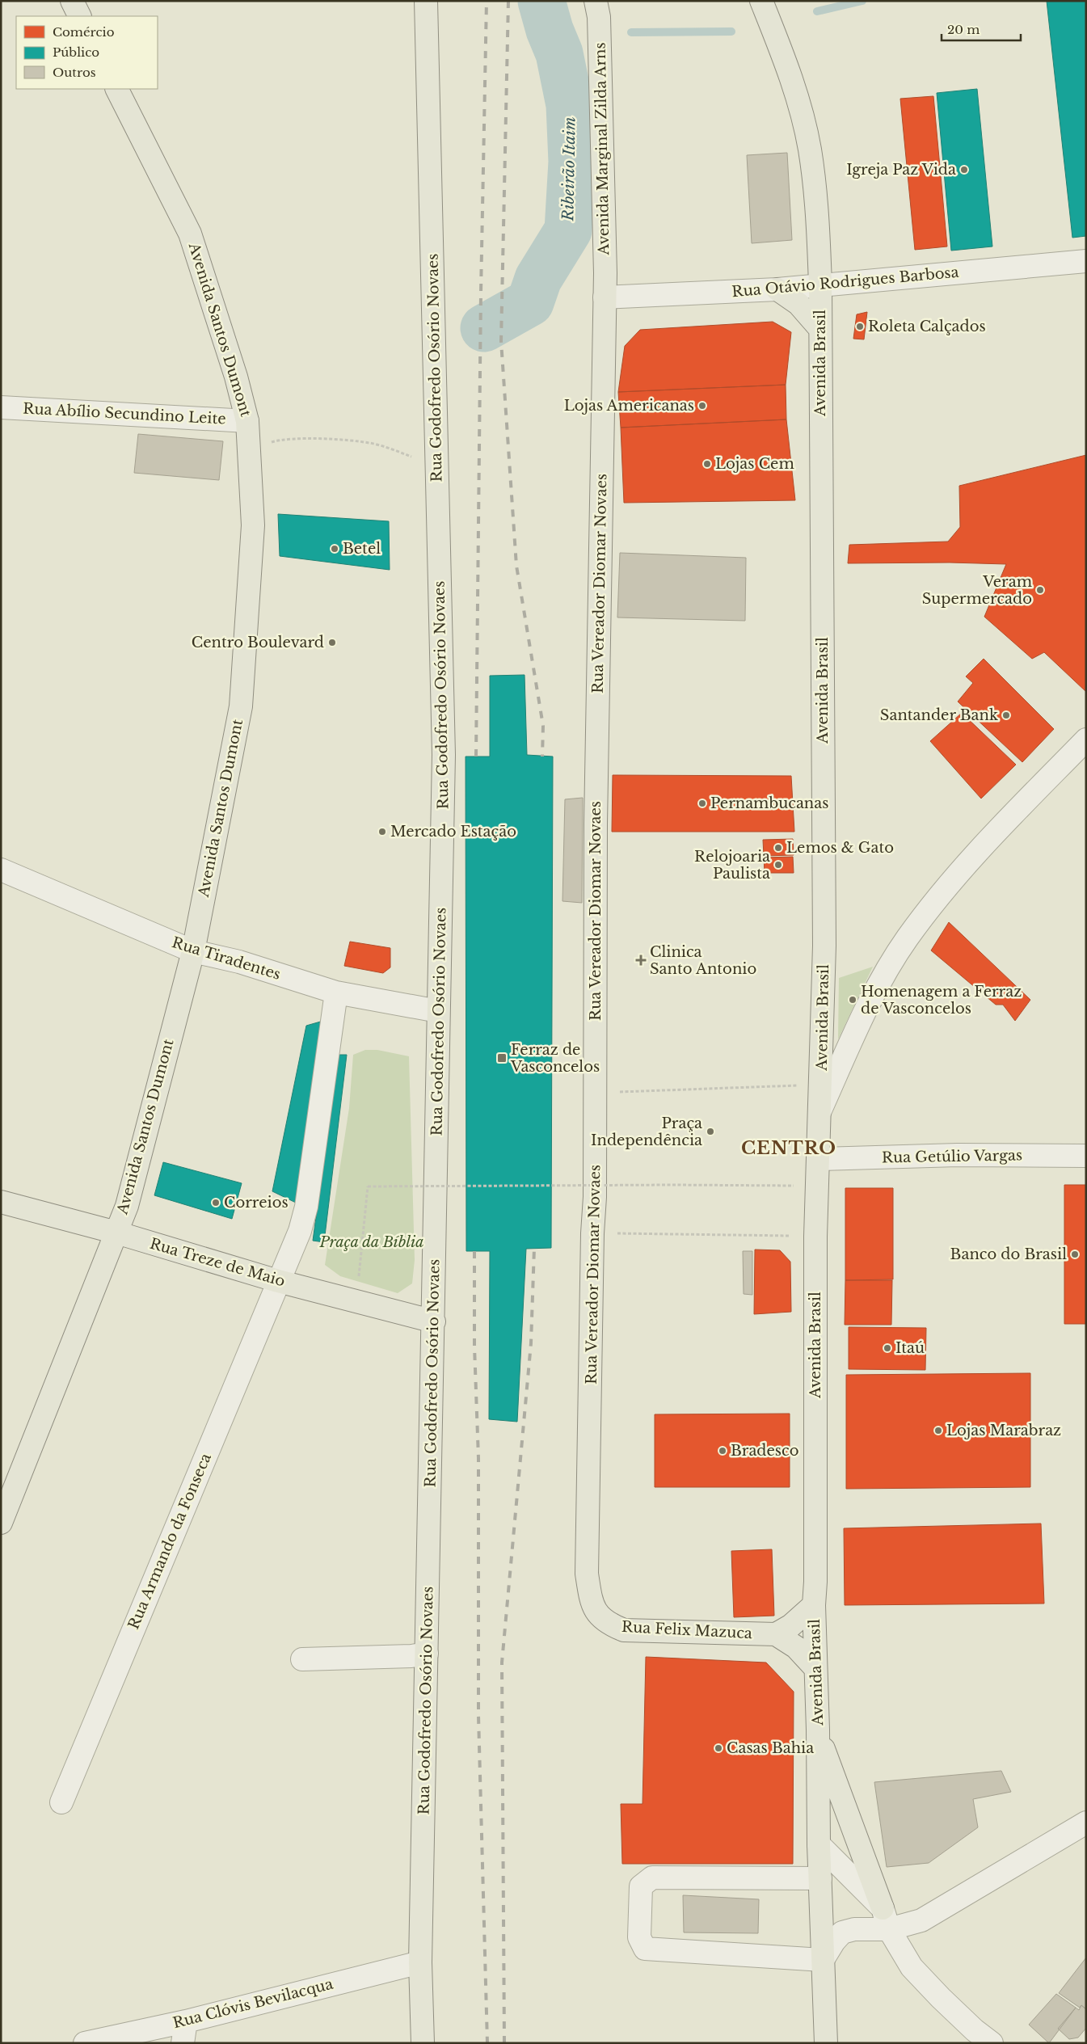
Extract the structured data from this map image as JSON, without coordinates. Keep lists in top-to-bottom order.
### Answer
{
  "streets": {
    "main road": [
      "Avenida Marginal Zilda Arns",
      "Avenida Santos Dumont",
      "Avenida Brasil",
      "Rua Godofredo Osório Novaes",
      "Rua Vereador Diomar Novaes",
      "Rua Treze de Maio",
      "Rua Felix Mazuca"
    ],
    "street": [
      "Rua Otávio Rodrigues Barbosa",
      "Rua Abílio Secundino Leite",
      "Rua Tiradentes",
      "Rua Getúlio Vargas",
      "Rua Armando da Fonseca",
      "Rua Clóvis Bevilacqua"
    ]
  },
  "crossings": [
    ["Avenida Marginal Zilda Arns", "Rua Otávio Rodrigues Barbosa"],
    ["Avenida Marginal Zilda Arns", "Rua Vereador Diomar Novaes"],
    ["Rua Otávio Rodrigues Barbosa", "Avenida Brasil"],
    ["Rua Otávio Rodrigues Barbosa", "Rua Vereador Diomar Novaes"],
    ["Avenida Santos Dumont", "Rua Abílio Secundino Leite"],
    ["Avenida Santos Dumont", "Rua Tiradentes"],
    ["Avenida Santos Dumont", "Rua Treze de Maio"],
    ["Avenida Brasil", "Rua Getúlio Vargas"],
    ["Rua Godofredo Osório Novaes", "Rua Tiradentes"],
    ["Rua Godofredo Osório Novaes", "Rua Treze de Maio"],
    ["Rua Godofredo Osório Novaes", "Rua Clóvis Bevilacqua"],
    ["Rua Vereador Diomar Novaes", "Rua Felix Mazuca"],
    ["Rua Treze de Maio", "Rua Armando da Fonseca"]
  ],
  "districts": ["CENTRO"],
  "water": ["Ribeirão Itaim"],
  "parks": ["Praça da Bíblia"],
  "places": {
    "other": [
      "Igreja Paz Vida",
      "Roleta Calçados",
      "Lojas Americanas",
      "Lojas Cem",
      "Betel",
      "Veram Supermercado",
      "Centro Boulevard",
      "Santander Bank",
      "Pernambucanas",
      "Mercado Estação",
      "Lemos & Gato",
      "Relojoaria Paulista",
      "Homenagem a Ferraz de Vasconcelos",
      "Praça Independência",
      "Correios",
      "Banco do Brasil",
      "Itaú",
      "Lojas Marabraz",
      "Bradesco",
      "Casas Bahia"
    ],
    "health": ["Clinica Santo Antonio"],
    "transit": ["Ferraz de Vasconcelos"]
  },
  "legend": ["Comércio", "Público", "Outros"],
  "scale_bar": "20 m"
}
